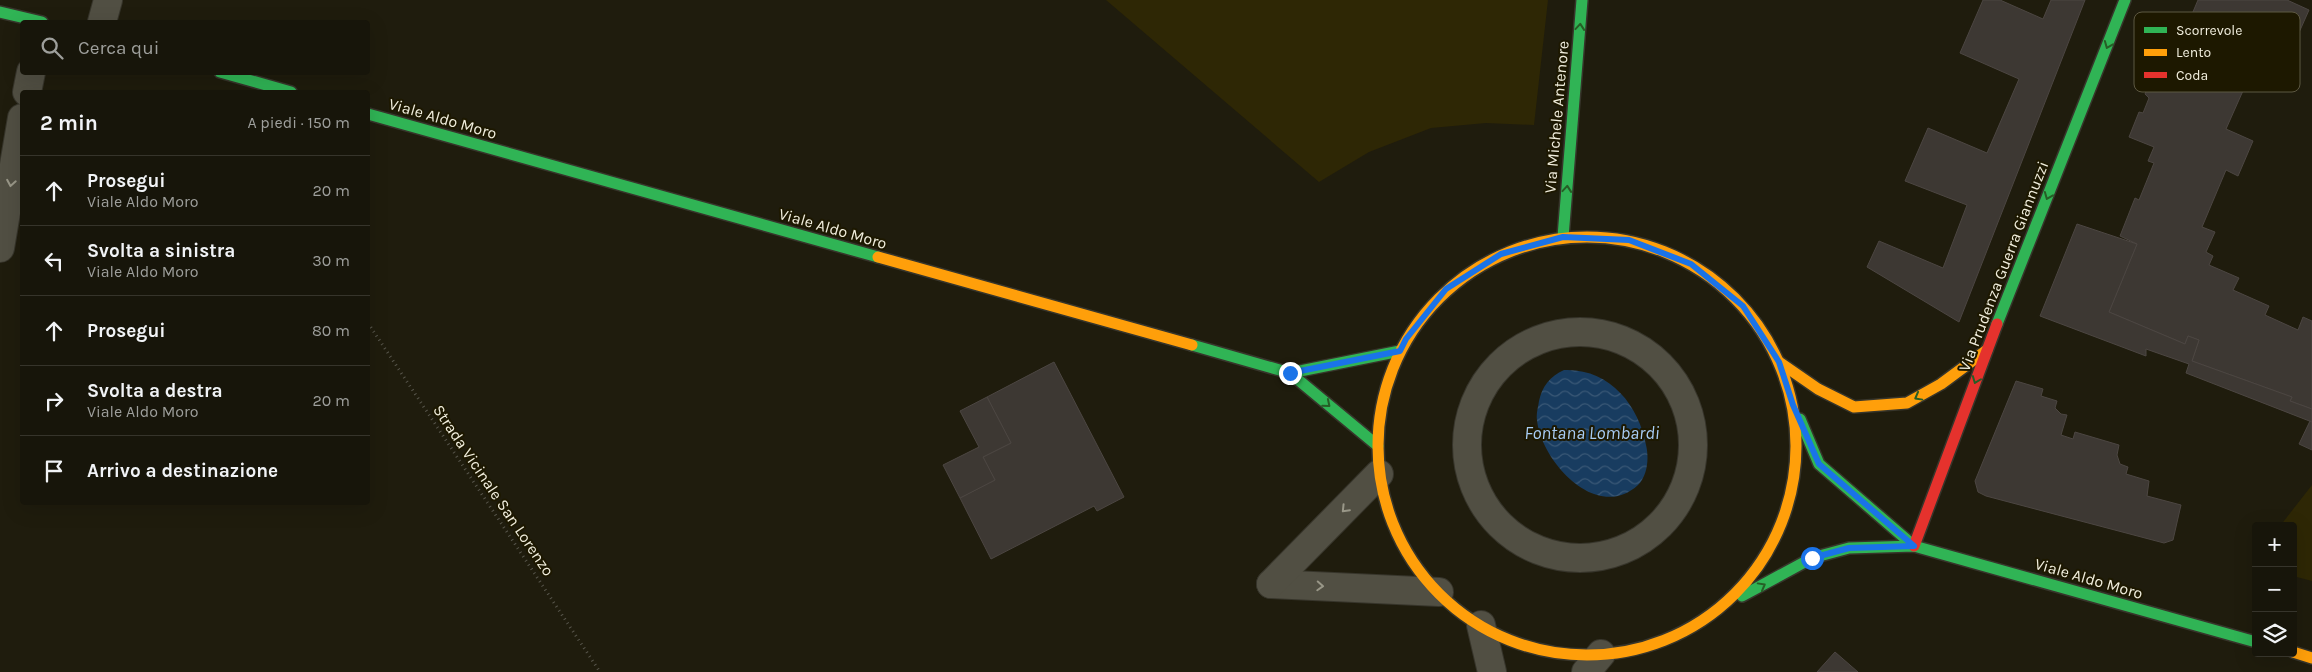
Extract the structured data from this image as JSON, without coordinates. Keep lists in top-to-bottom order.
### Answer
{
  "streets": {
    "street": ["Via Michele Antenore", "Viale Aldo Moro", "Via Prudenza Guerra Giannuzzi"],
    "path": ["Strada Vicinale San Lorenzo"]
  },
  "crossings": [
    ["Via Michele Antenore", "Viale Aldo Moro"],
    ["Viale Aldo Moro", "Via Prudenza Guerra Giannuzzi"]
  ],
  "one_way": ["Via Michele Antenore", "Via Prudenza Guerra Giannuzzi"],
  "water": ["Fontana Lombardi"],
  "legend": ["Scorrevole", "Lento", "Coda"],
  "page": {
    "search": "Cerca qui",
    "heading": ["2 min", "A piedi · 150 m"],
    "list": [
      ["Prosegui", "Viale Aldo Moro", "20 m"],
      ["Svolta a sinistra", "Viale Aldo Moro", "30 m"],
      ["Prosegui", "80 m"],
      ["Svolta a destra", "Viale Aldo Moro", "20 m"],
      "Arrivo a destinazione"
    ],
    "map_buttons": ["+", "−"]
  }
}
